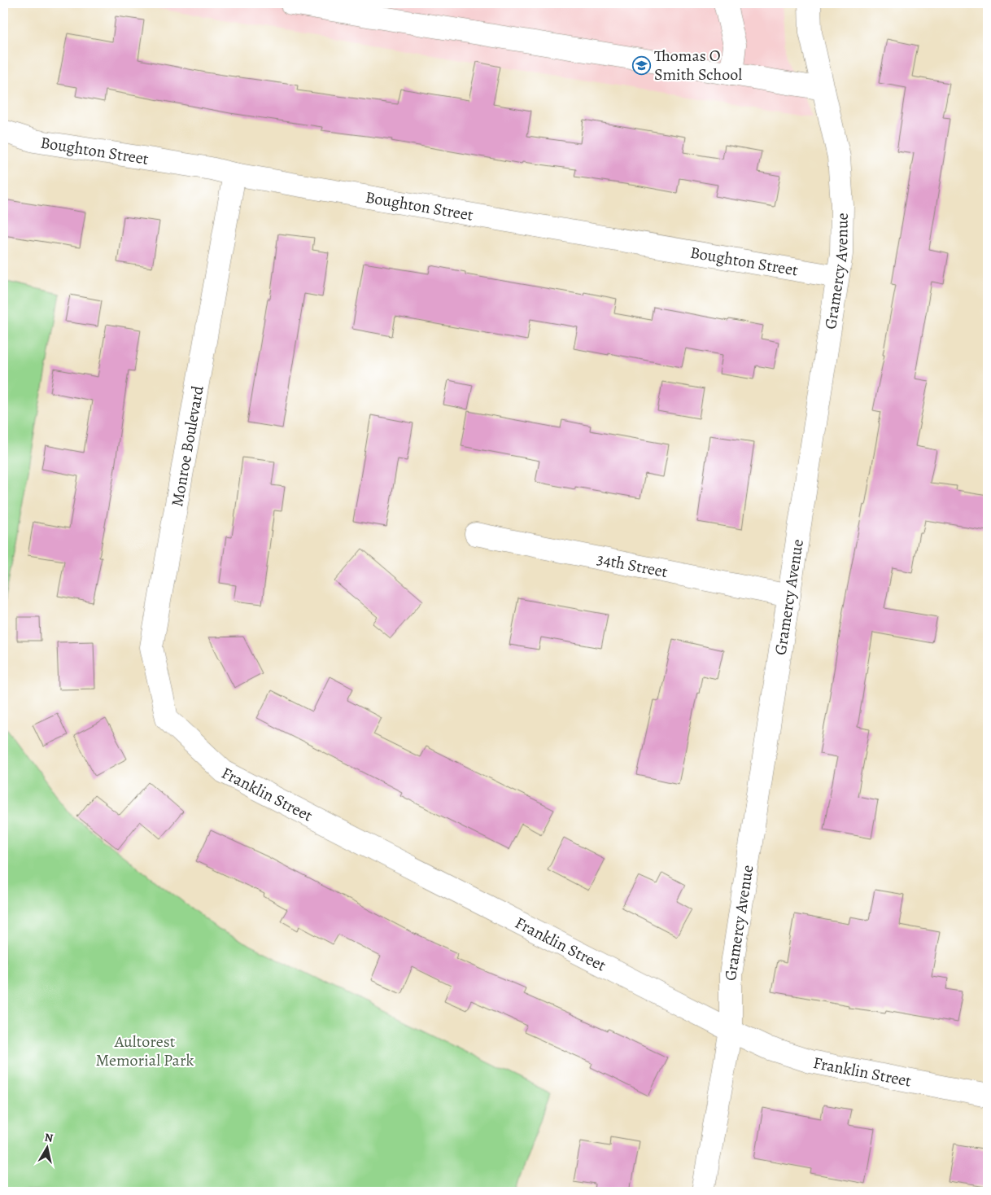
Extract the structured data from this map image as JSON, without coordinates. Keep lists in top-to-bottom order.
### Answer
{
  "streets": {
    "street": [
      "Boughton Street",
      "Gramercy Avenue",
      "Monroe Boulevard",
      "34th Street",
      "Franklin Street"
    ]
  },
  "crossings": [
    ["Boughton Street", "Gramercy Avenue"],
    ["Boughton Street", "Monroe Boulevard"],
    ["Gramercy Avenue", "34th Street"],
    ["Gramercy Avenue", "Franklin Street"],
    ["Monroe Boulevard", "Franklin Street"]
  ],
  "parks": ["Aultorest Memorial Park"],
  "places": {
    "school or university": ["Thomas O Smith School"]
  },
  "north": "top"
}
